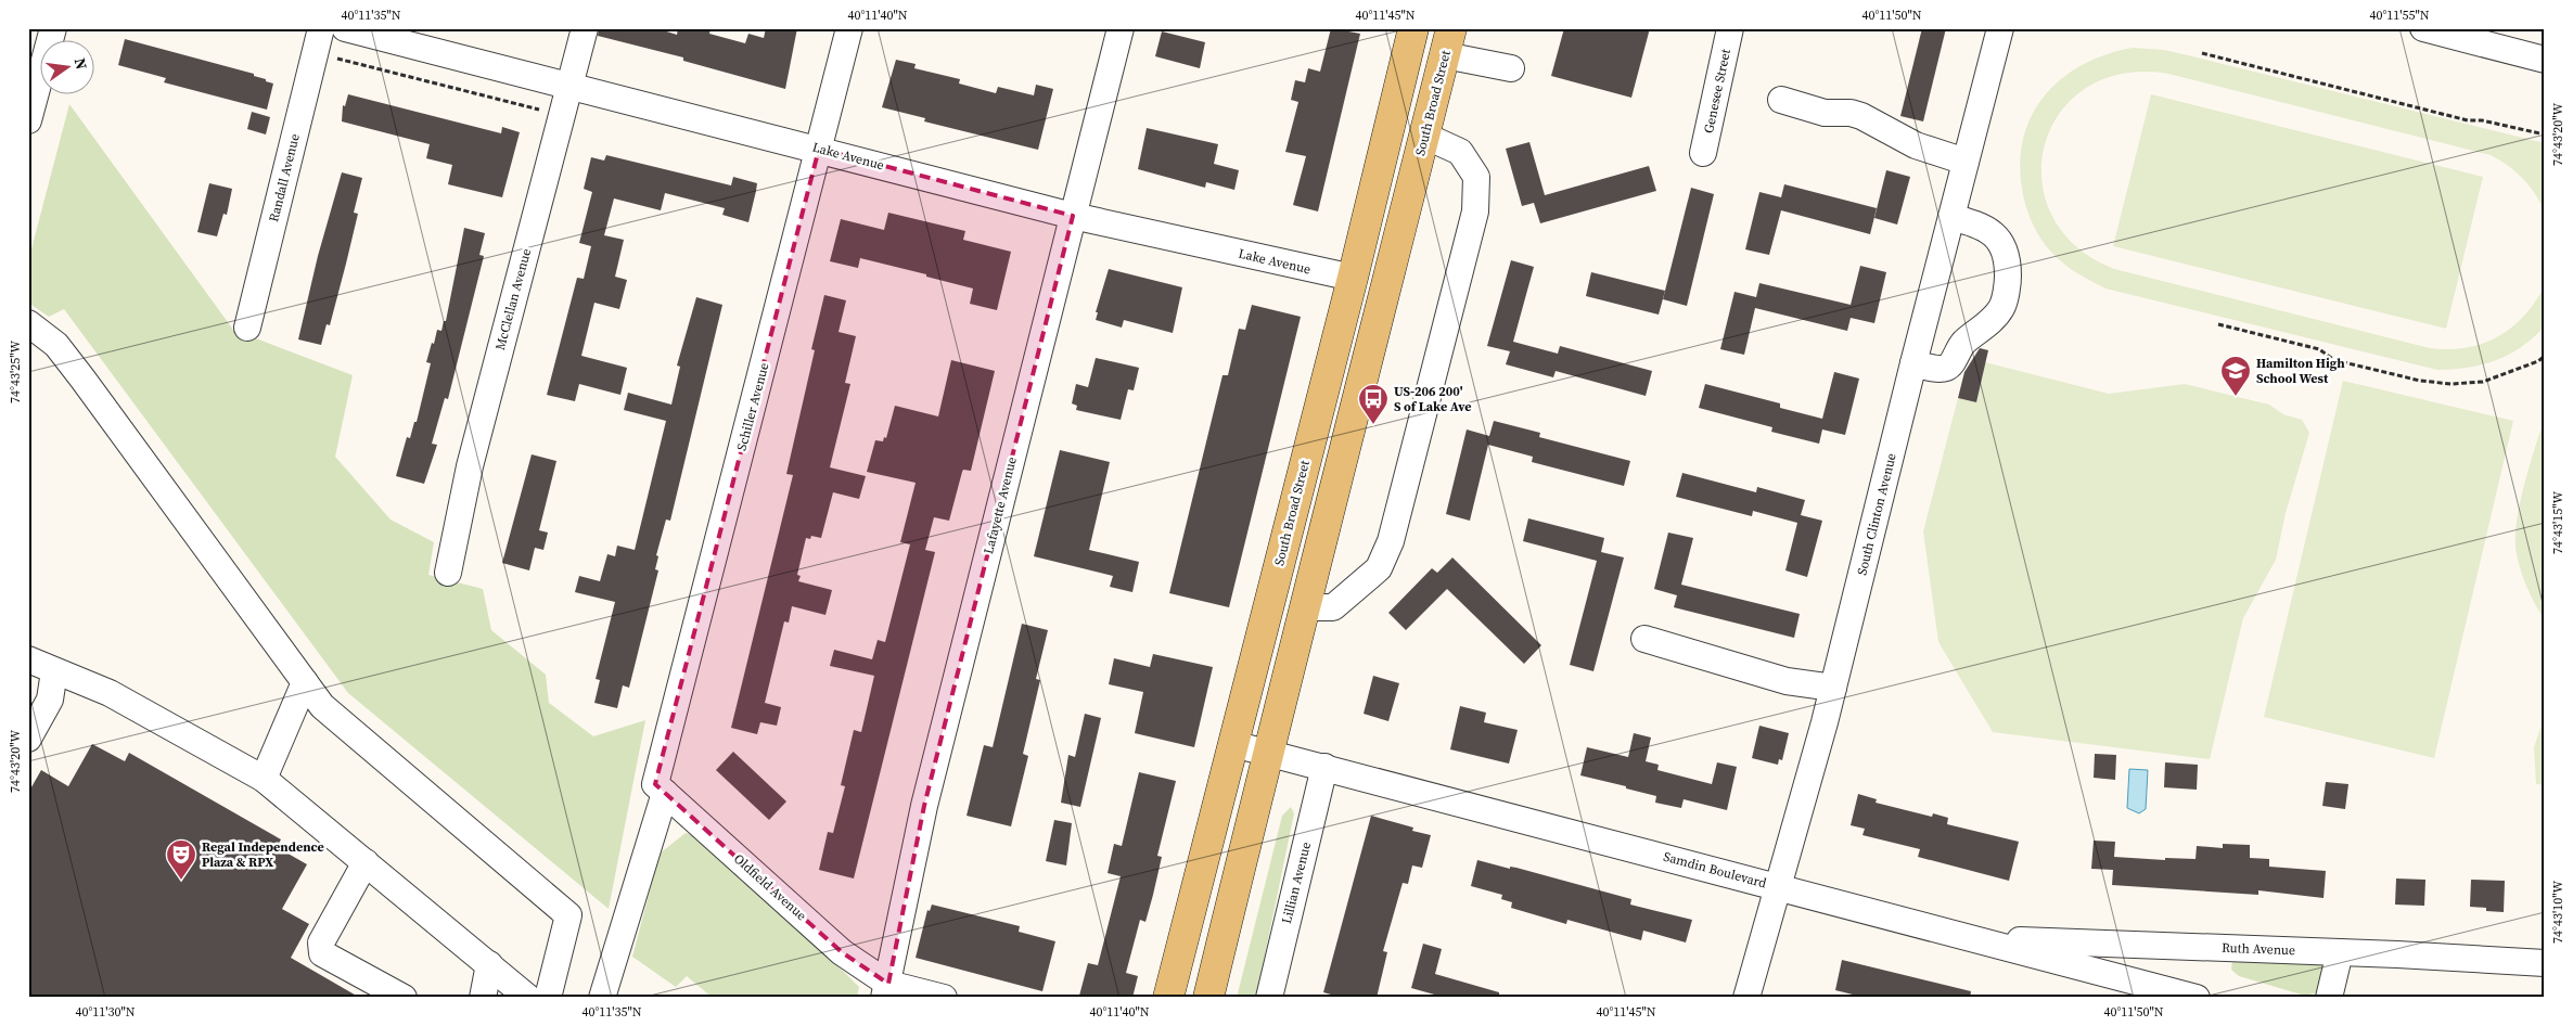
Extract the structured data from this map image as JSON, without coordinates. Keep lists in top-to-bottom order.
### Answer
{
  "streets": {
    "main road": ["South Broad Street"],
    "street": [
      "Genesee Street",
      "Lake Avenue",
      "Randall Avenue",
      "McClellan Avenue",
      "Schiller Avenue",
      "Lafayette Avenue",
      "South Clinton Avenue",
      "Samdin Boulevard",
      "Lillian Avenue",
      "Oldfield Avenue",
      "Ruth Avenue"
    ]
  },
  "crossings": [
    ["South Broad Street", "Lake Avenue"],
    ["South Broad Street", "Samdin Boulevard"],
    ["Lake Avenue", "McClellan Avenue"],
    ["Lake Avenue", "Schiller Avenue"],
    ["Lake Avenue", "Lafayette Avenue"],
    ["Schiller Avenue", "Oldfield Avenue"],
    ["Lafayette Avenue", "Oldfield Avenue"],
    ["South Clinton Avenue", "Samdin Boulevard"],
    ["Samdin Boulevard", "Lillian Avenue"],
    ["Samdin Boulevard", "Ruth Avenue"]
  ],
  "places": {
    "school or university": ["Hamilton High School West"],
    "bus stop": ["US-206 200' S of Lake Ave"],
    "theatre": ["Regal Independence Plaza & RPX"]
  },
  "north": "right",
  "coordinates": [
    "40°11'35\"N",
    "40°11'40\"N",
    "40°11'45\"N",
    "40°11'50\"N",
    "40°11'55\"N",
    "74°43'20\"W",
    "74°43'25\"W",
    "74°43'15\"W",
    "74°43'10\"W",
    "40°11'30\"N"
  ]
}
